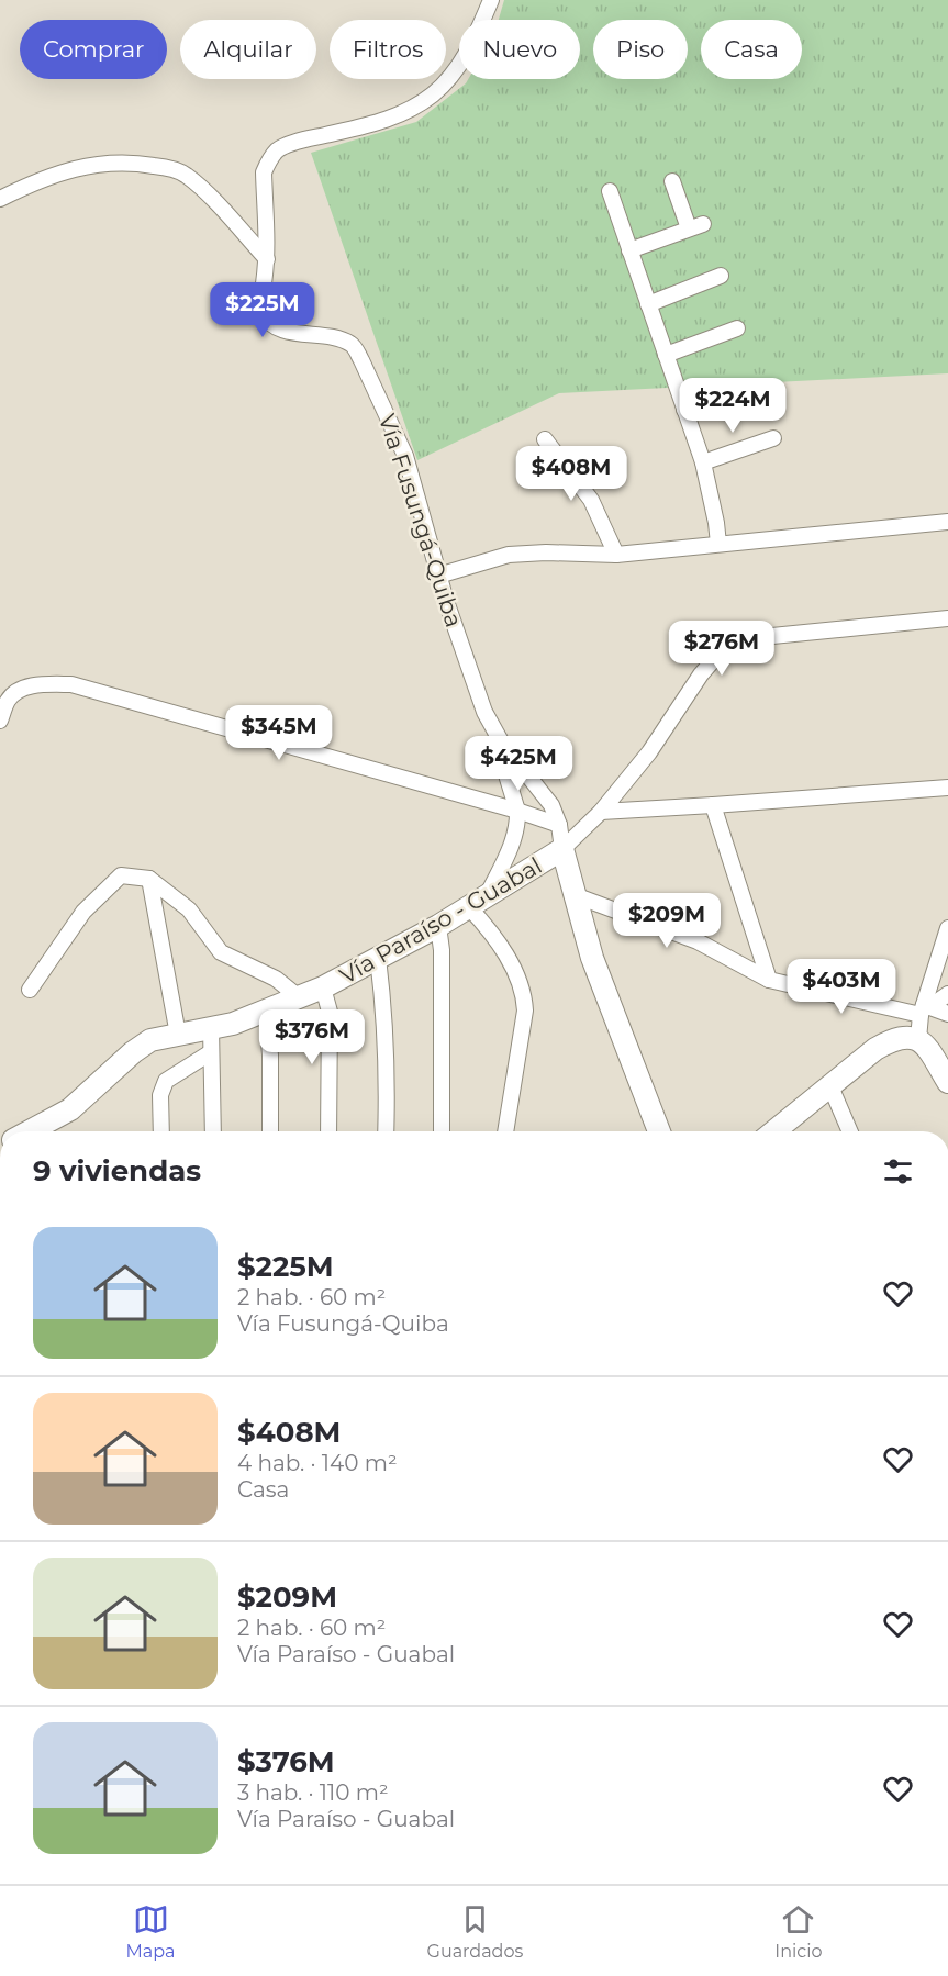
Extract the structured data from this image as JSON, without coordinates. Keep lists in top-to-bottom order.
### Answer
{
  "streets": {
    "street": ["Vía Fusungá-Quiba", "Vía Paraíso - Guabal"]
  },
  "page": {
    "chip": [
      "Comprar",
      "Alquilar",
      "Filtros",
      "Nuevo",
      "Piso",
      "Casa"
    ],
    "price": [
      "$225M",
      "$224M",
      "$408M",
      "$276M",
      "$345M",
      "$425M",
      "$209M",
      "$403M",
      "$376M"
    ],
    "heading": "9 viviendas",
    "list": [
      {
        "name": "$225M",
        "note": "2 hab. · 60 m² · Vía Fusungá-Quiba"
      },
      {
        "name": "$408M",
        "note": "4 hab. · 140 m² · Casa"
      },
      {
        "name": "$209M",
        "note": "2 hab. · 60 m² · Vía Paraíso - Guabal"
      },
      {
        "name": "$376M",
        "note": "3 hab. · 110 m² · Vía Paraíso - Guabal"
      }
    ],
    "tabs": ["Mapa", "Guardados", "Inicio"]
  }
}
